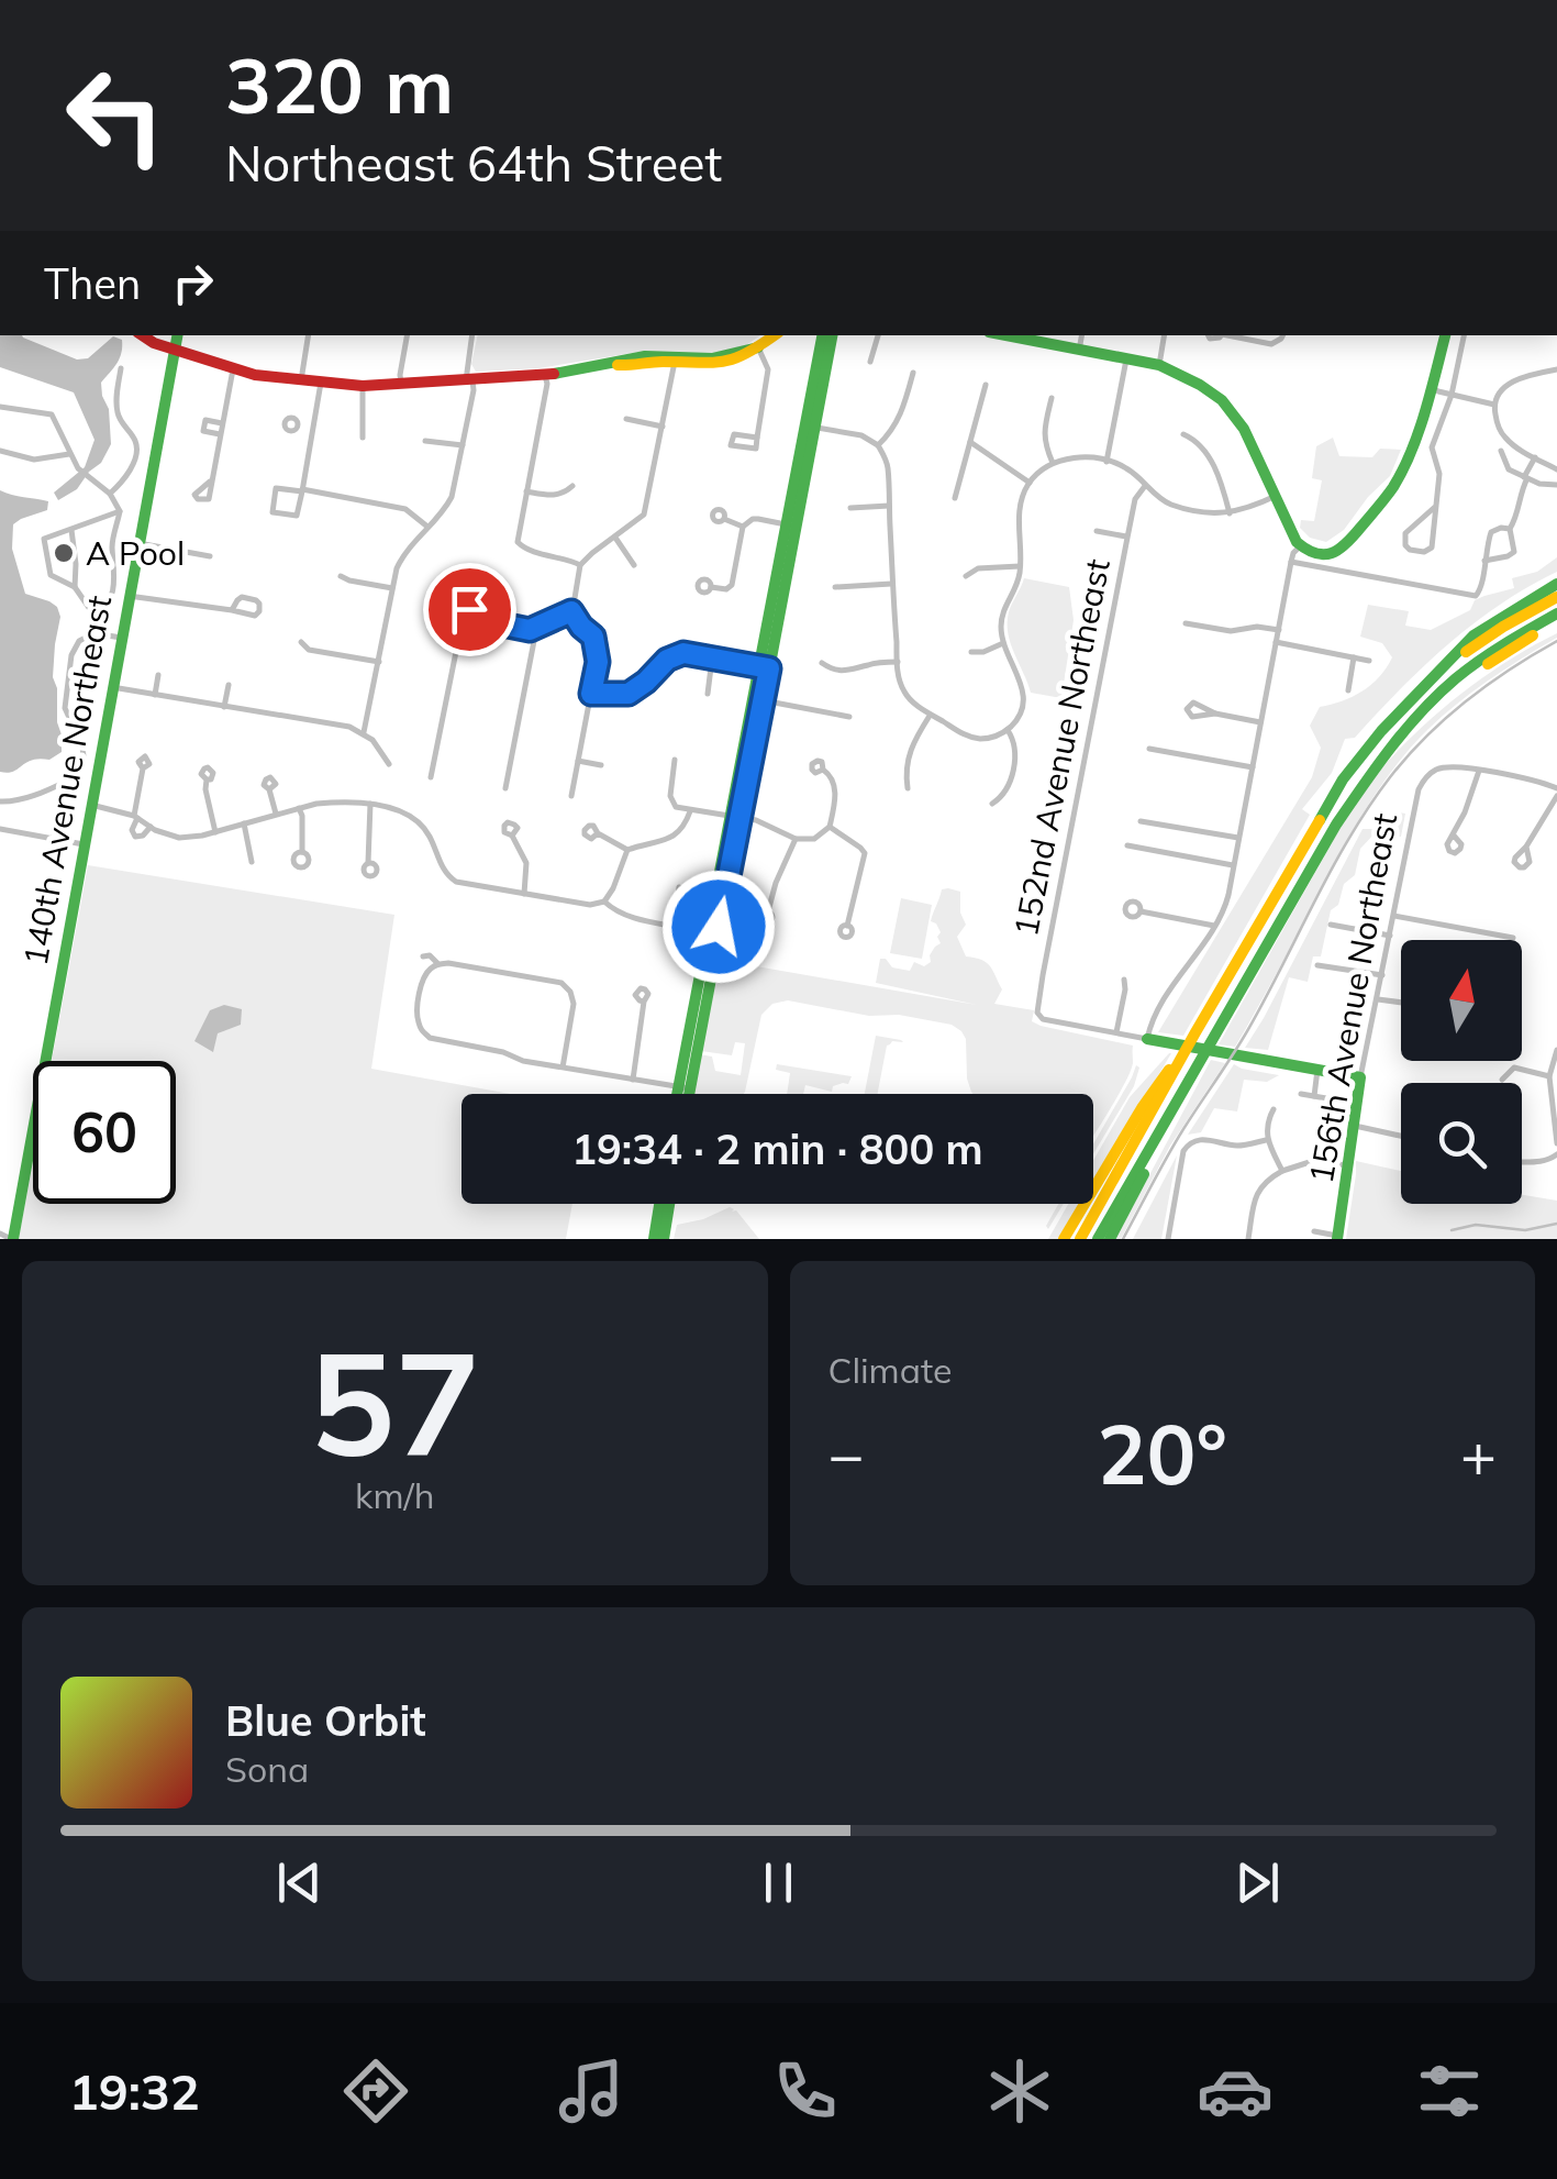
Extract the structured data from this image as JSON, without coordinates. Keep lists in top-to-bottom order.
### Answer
{
  "streets": {
    "main road": ["140th Avenue Northeast", "156th Avenue Northeast"],
    "street": ["152nd Avenue Northeast"]
  },
  "places": ["A Pool"],
  "north": "top",
  "page": {
    "turn": ["320 m", "Northeast 64th Street"],
    "then": "Then",
    "limit": "60",
    "trip": "19:34 · 2 min · 800 m",
    "tile": [
      ["57", "km/h"],
      "Climate"
    ],
    "heat": ["−", "20°", "+"],
    "song": ["Blue Orbit", "Sona"],
    "tabs": "19:32"
  }
}
